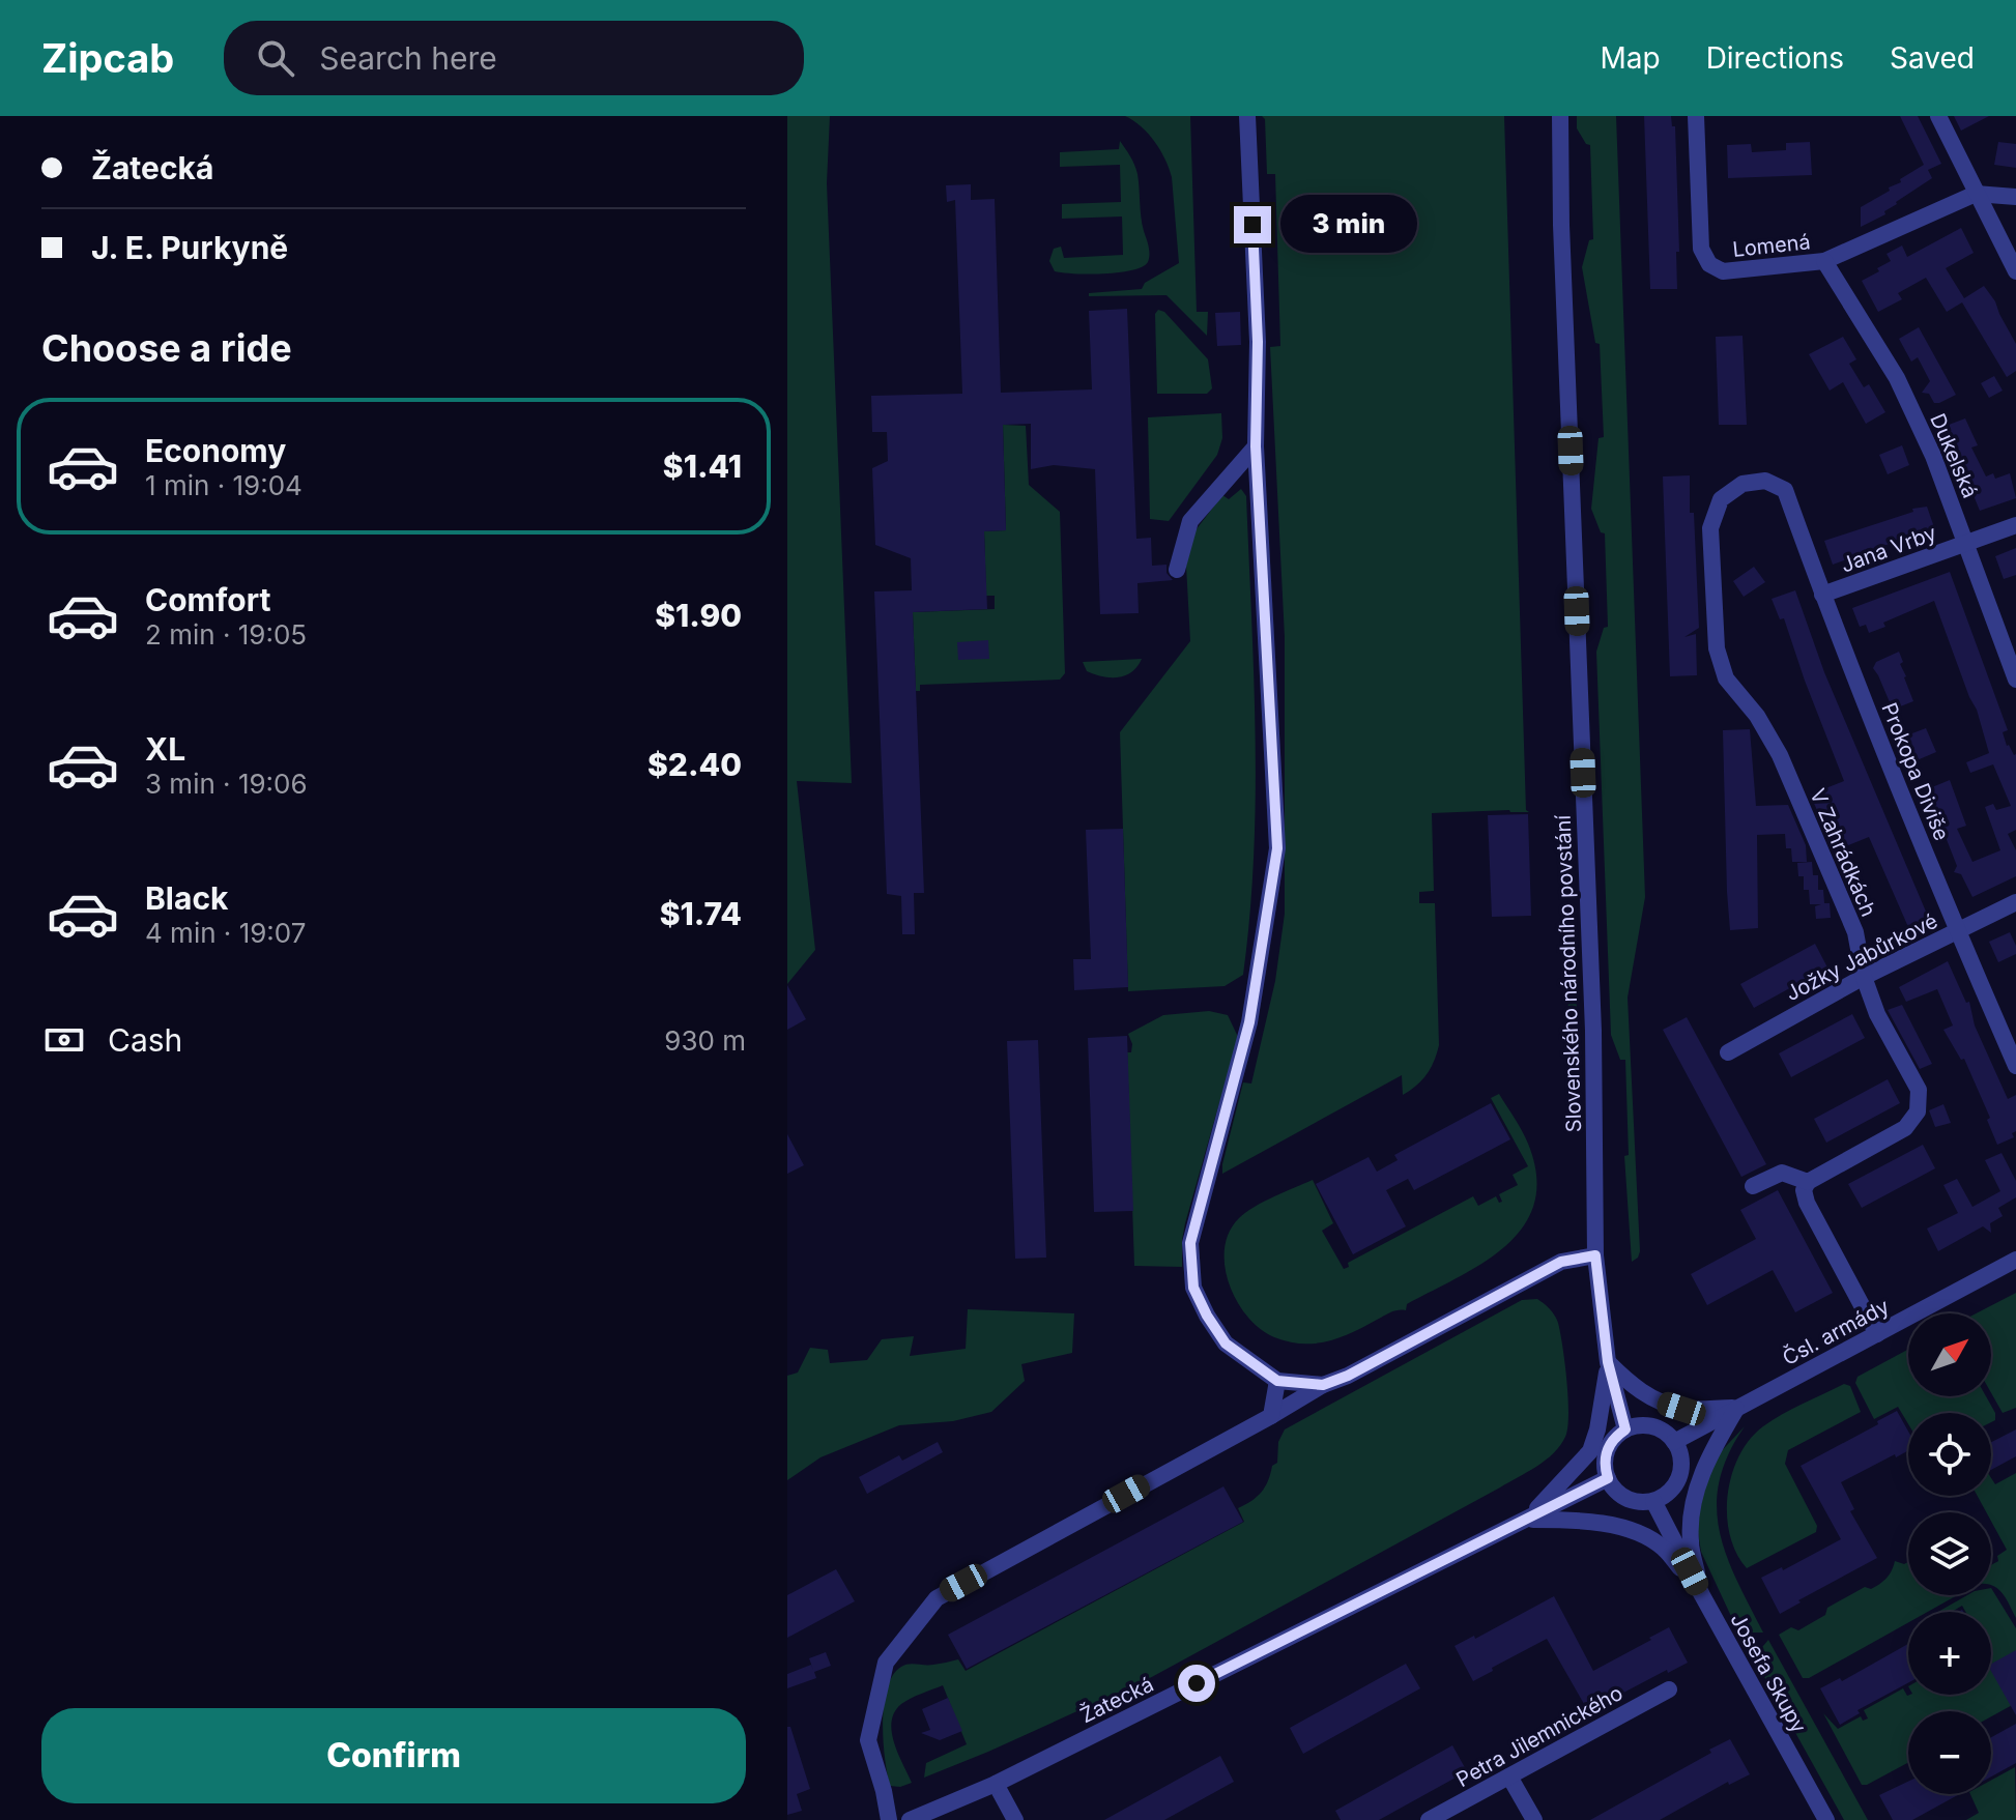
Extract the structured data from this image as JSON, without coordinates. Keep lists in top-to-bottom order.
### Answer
{
  "streets": {
    "street": [
      "Lomená",
      "Dukelská",
      "Jana Vrby",
      "Prokopa Diviše",
      "V Zahrádkách",
      "Jožky Jabůrkové",
      "Slovenského národního povstání",
      "Čsl. armády",
      "Josefa Skupy",
      "Žatecká",
      "Petra Jilemnického"
    ]
  },
  "crossings": [
    ["Lomená", "Dukelská"],
    ["Dukelská", "Jana Vrby"],
    ["Jana Vrby", "Prokopa Diviše"],
    ["Prokopa Diviše", "V Zahrádkách"],
    ["Prokopa Diviše", "Jožky Jabůrkové"],
    ["V Zahrádkách", "Jožky Jabůrkové"],
    ["Slovenského národního povstání", "Čsl. armády"],
    ["Slovenského národního povstání", "Josefa Skupy"],
    ["Slovenského národního povstání", "Žatecká"],
    ["Čsl. armády", "Josefa Skupy"],
    ["Čsl. armády", "Žatecká"],
    ["Josefa Skupy", "Žatecká"]
  ],
  "north": "top right",
  "page": {
    "header": "Zipcab",
    "search": "Search here",
    "nav": ["Map", "Directions", "Saved"],
    "banner": ["Žatecká", "J. E. Purkyně"],
    "bubble": "3 min",
    "heading": "Choose a ride",
    "list": [
      {
        "name": "Economy",
        "note": "1 min · 19:04",
        "value": "$1.41"
      },
      {
        "name": "Comfort",
        "note": "2 min · 19:05",
        "value": "$1.90"
      },
      {
        "name": "XL",
        "note": "3 min · 19:06",
        "value": "$2.40"
      },
      {
        "name": "Black",
        "note": "4 min · 19:07",
        "value": "$1.74"
      }
    ],
    "pay": ["Cash", "930 m"],
    "map_buttons": ["+", "−"],
    "buttons": "Confirm"
  }
}
